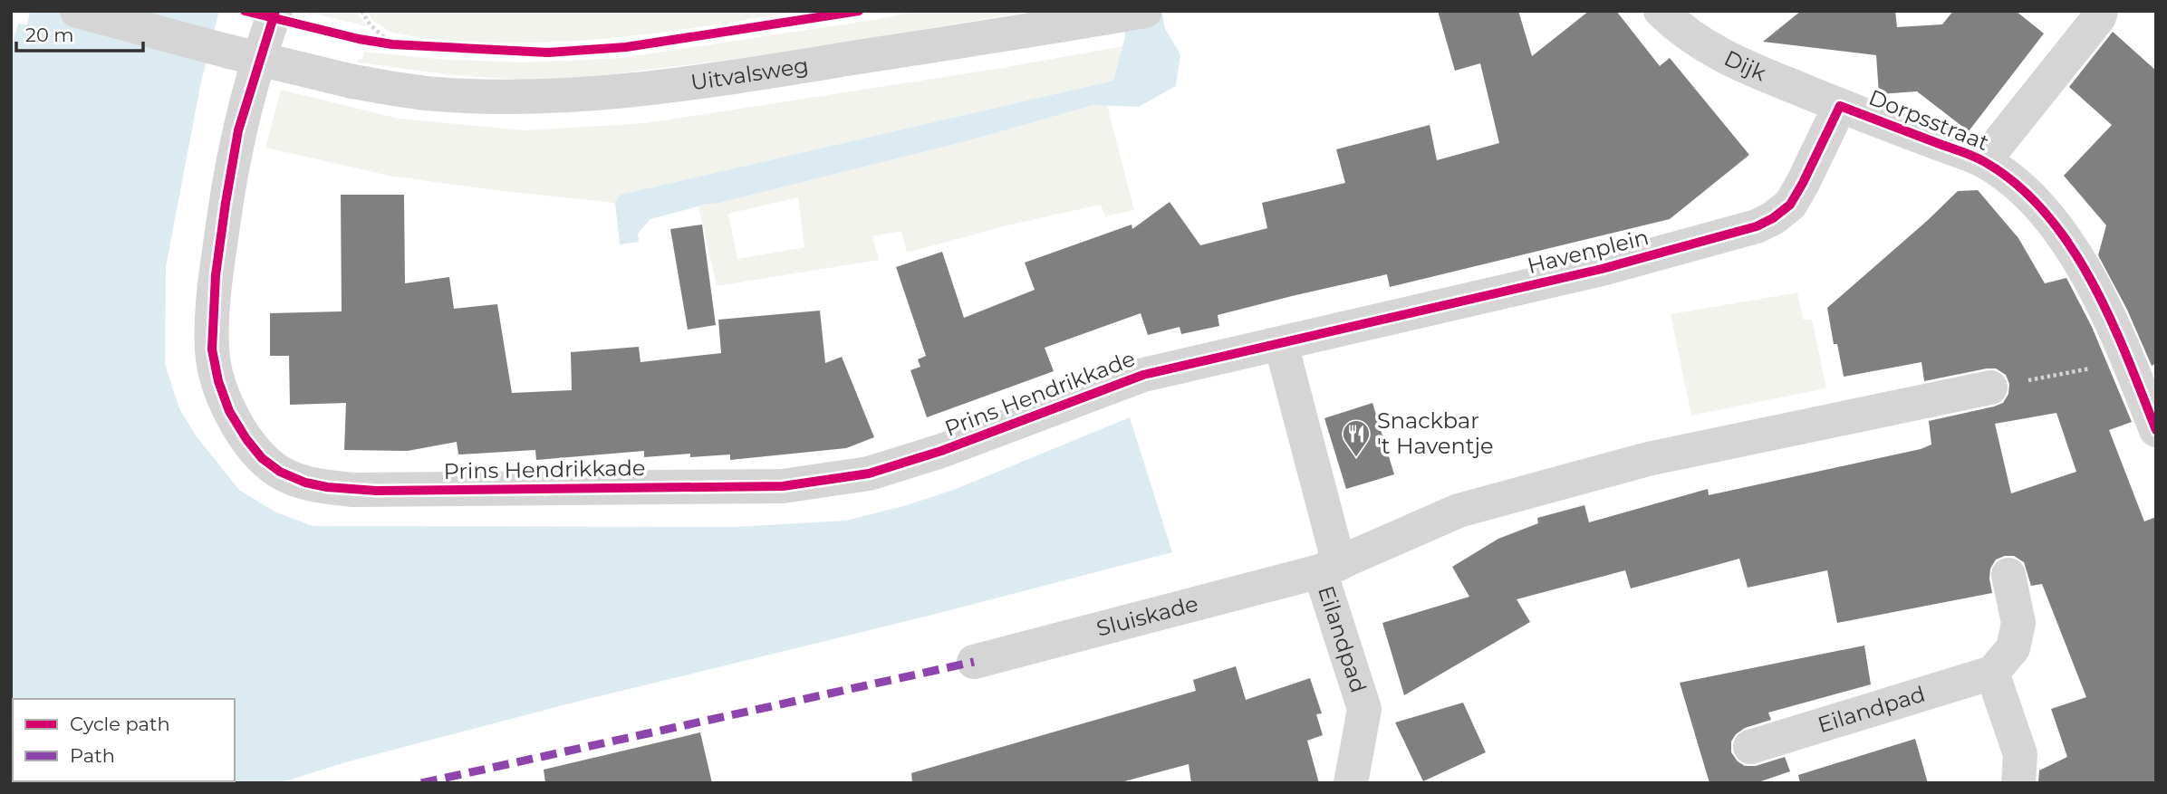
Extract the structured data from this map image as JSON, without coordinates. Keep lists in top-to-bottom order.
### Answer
{
  "streets": {
    "street": [
      "Dijk",
      "Uitvalsweg",
      "Dorpsstraat",
      "Havenplein",
      "Prins Hendrikkade",
      "Sluiskade",
      "Eilandpad"
    ]
  },
  "crossings": [
    ["Dijk", "Dorpsstraat"],
    ["Dijk", "Havenplein"],
    ["Dorpsstraat", "Havenplein"],
    ["Havenplein", "Prins Hendrikkade"],
    ["Sluiskade", "Eilandpad"]
  ],
  "places": {
    "restaurant": ["Snackbar 't Haventje"]
  },
  "legend": ["Cycle path", "Path"],
  "scale_bar": "20 m"
}
